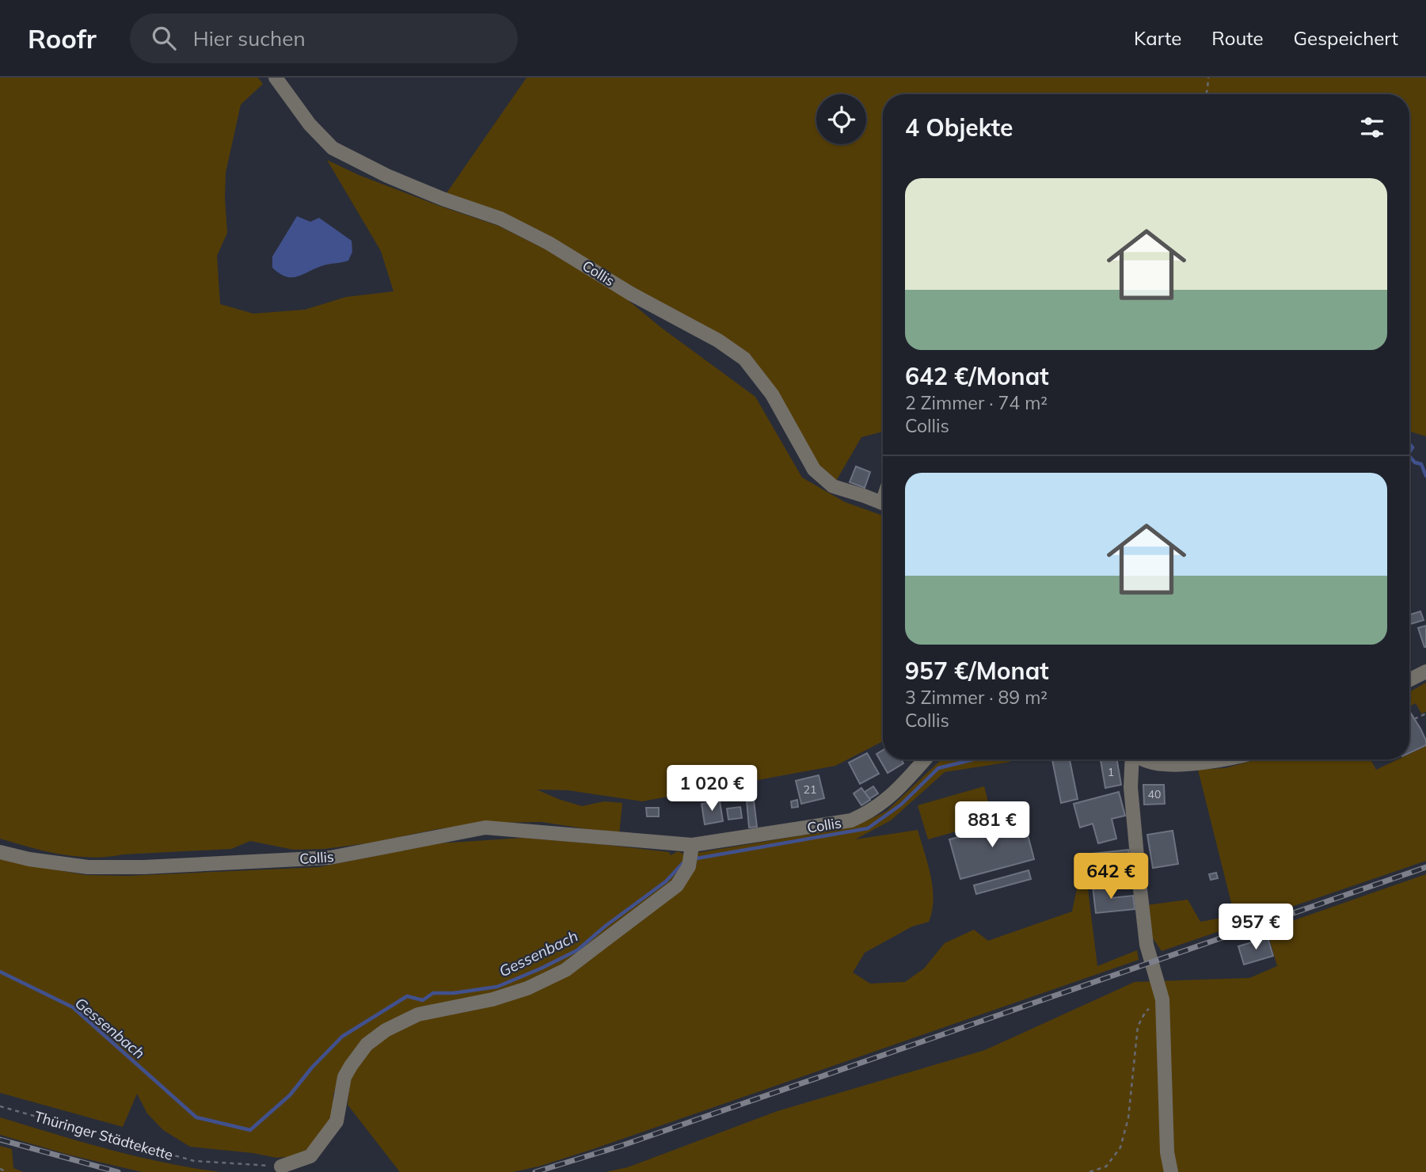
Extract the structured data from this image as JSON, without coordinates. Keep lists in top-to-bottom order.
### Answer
{
  "streets": {
    "street": ["Collis"],
    "path": ["Thüringer Städtekette"]
  },
  "water": ["Gessenbach"],
  "house_numbers": ["1", "21", "40"],
  "page": {
    "header": "Roofr",
    "search": "Hier suchen",
    "nav": ["Karte", "Route", "Gespeichert"],
    "heading": "4 Objekte",
    "list": [
      {
        "name": "642 €/Monat",
        "note": "2 Zimmer · 74 m² · Collis"
      },
      {
        "name": "957 €/Monat",
        "note": "3 Zimmer · 89 m² · Collis"
      }
    ],
    "price": [
      "1 020 €",
      "881 €",
      "642 €",
      "957 €"
    ]
  }
}
